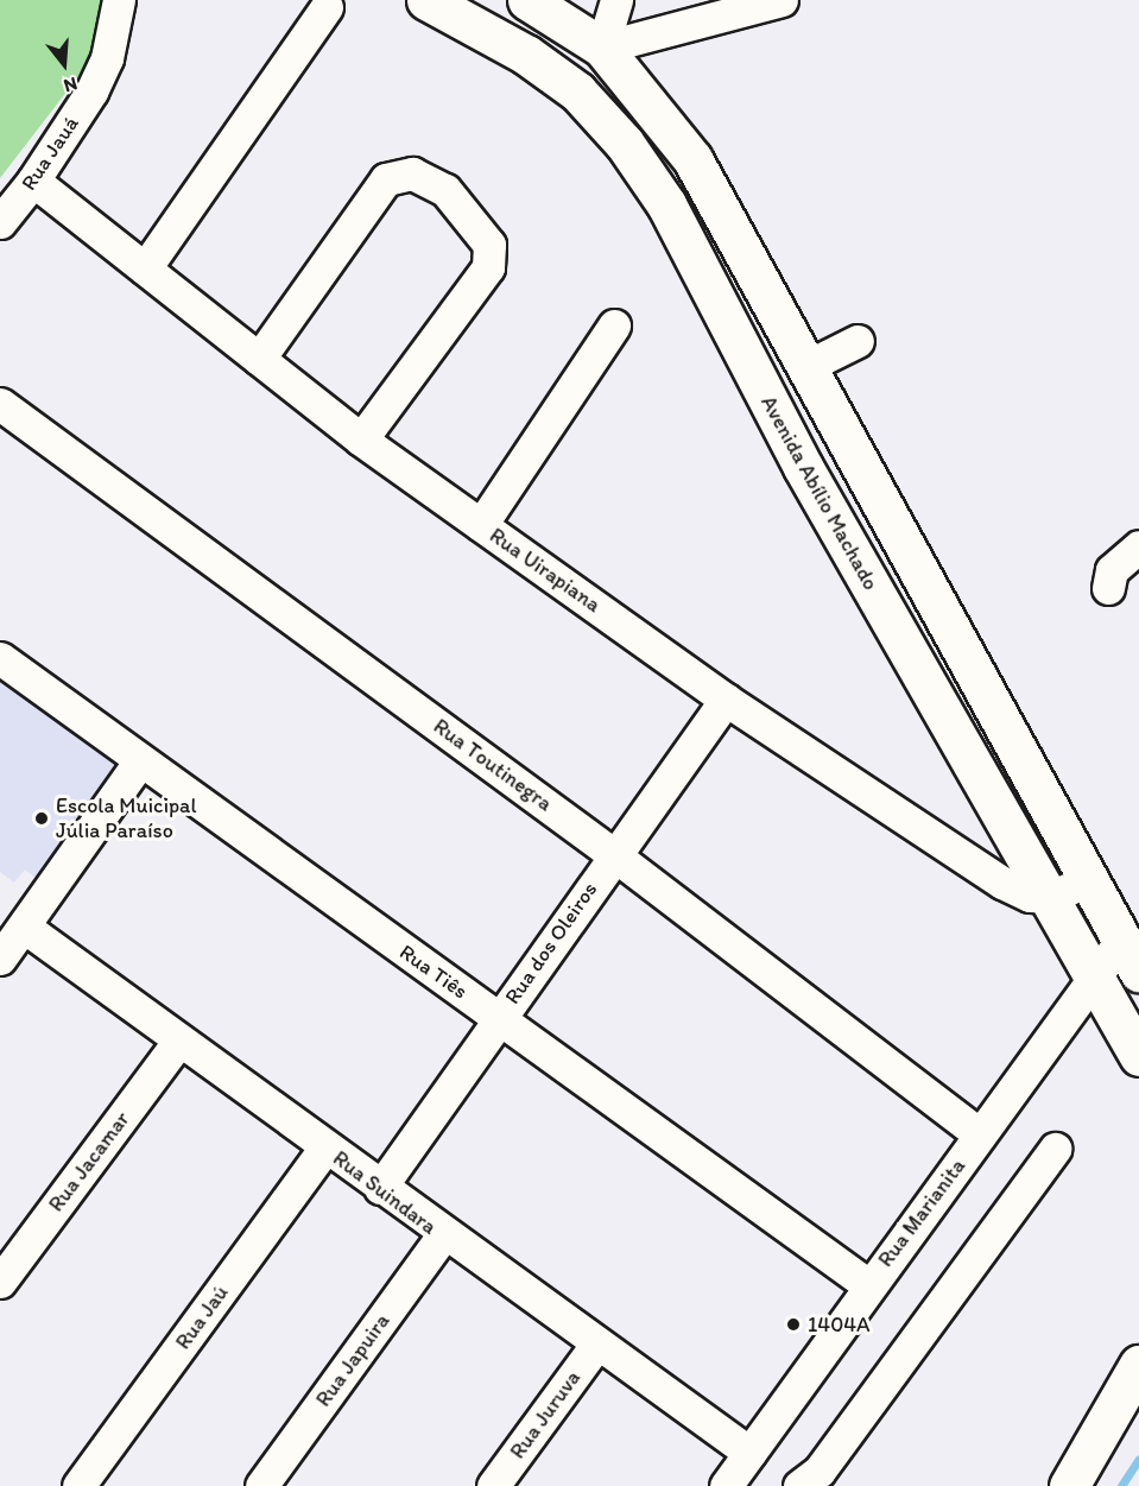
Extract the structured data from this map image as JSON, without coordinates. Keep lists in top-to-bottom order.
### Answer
{
  "streets": {
    "main road": ["Avenida Abílio Machado"],
    "street": [
      "Rua Jauá",
      "Rua Uirapiana",
      "Rua Toutinegra",
      "Rua dos Oleiros",
      "Rua Tiês",
      "Rua Jacamar",
      "Rua Suindara",
      "Rua Marianita",
      "Rua Jaú",
      "Rua Japuira",
      "Rua Juruva"
    ]
  },
  "crossings": [
    ["Rua Jauá", "Rua Uirapiana"],
    ["Avenida Abílio Machado", "Rua Uirapiana"],
    ["Avenida Abílio Machado", "Rua Marianita"],
    ["Rua Uirapiana", "Rua dos Oleiros"],
    ["Rua Toutinegra", "Rua dos Oleiros"],
    ["Rua Toutinegra", "Rua Marianita"],
    ["Rua dos Oleiros", "Rua Tiês"],
    ["Rua dos Oleiros", "Rua Suindara"],
    ["Rua Tiês", "Rua Marianita"],
    ["Rua Jacamar", "Rua Suindara"],
    ["Rua Suindara", "Rua Marianita"],
    ["Rua Suindara", "Rua Jaú"],
    ["Rua Suindara", "Rua Japuira"],
    ["Rua Suindara", "Rua Juruva"]
  ],
  "places": ["Escola Muicipal Júlia Paraíso", "1404A"],
  "north": "bottom"
}
